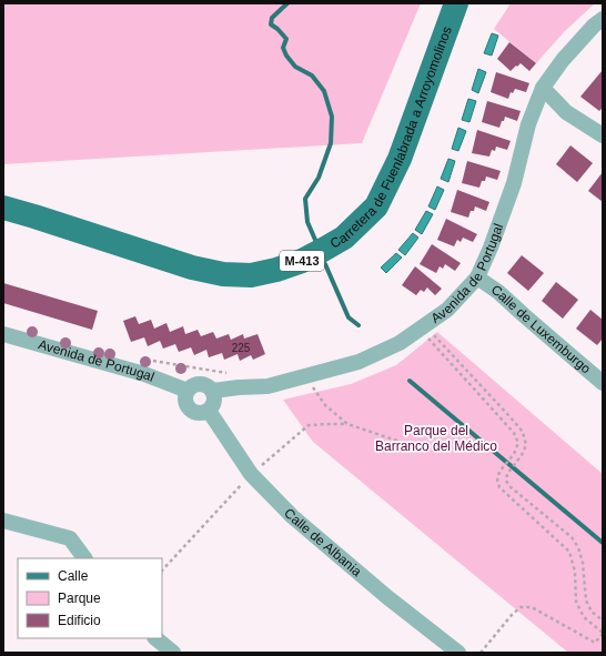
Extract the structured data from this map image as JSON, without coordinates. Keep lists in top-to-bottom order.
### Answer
{
  "streets": {
    "main road": ["Carretera de Fuenlabrada a Arroyomolinos", "M-413"],
    "street": ["Avenida de Portugal", "Calle de Luxemburgo", "Calle de Albania"]
  },
  "crossings": [
    ["Avenida de Portugal", "Calle de Luxemburgo"],
    ["Avenida de Portugal", "Calle de Albania"]
  ],
  "parks": ["Parque del Barranco del Médico"],
  "house_numbers": ["225"],
  "legend": ["Calle", "Parque", "Edificio"]
}
